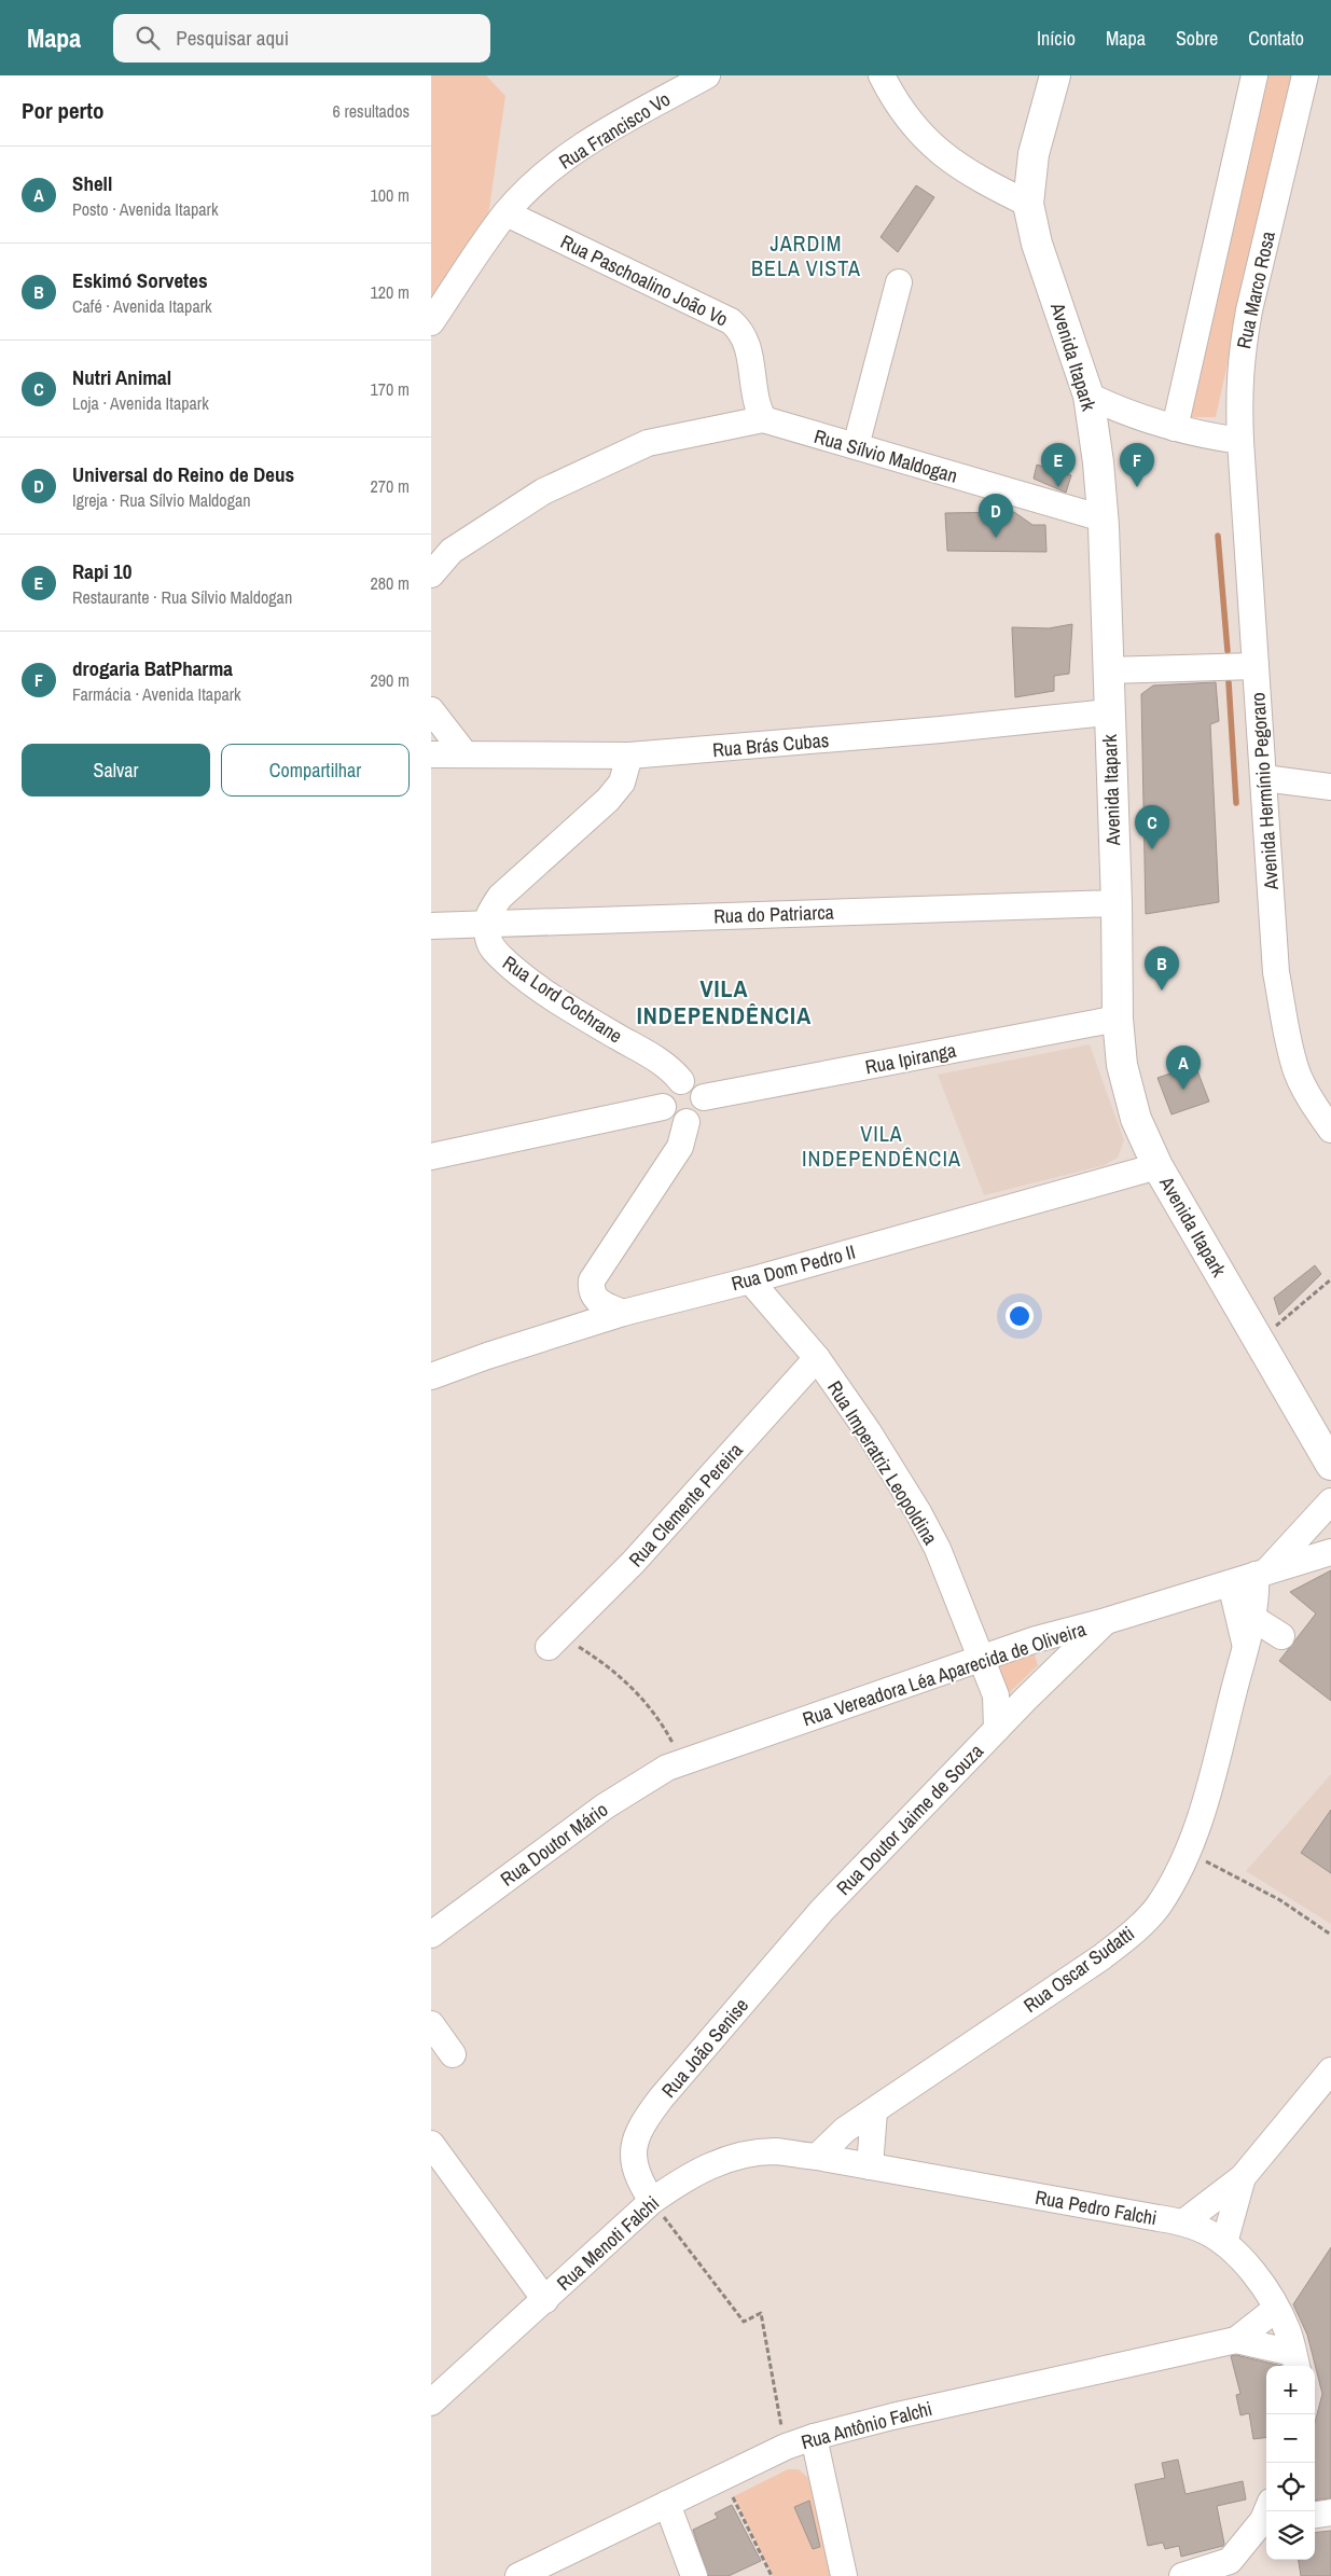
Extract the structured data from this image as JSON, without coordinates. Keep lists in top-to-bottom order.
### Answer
{
  "streets": {
    "main road": ["Avenida Itapark"],
    "street": [
      "Rua Francisco Vo",
      "Rua Paschoalino João Vo",
      "Rua Marco Rosa",
      "Rua Sílvio Maldogan",
      "Rua Brás Cubas",
      "Avenida Hermínio Pegoraro",
      "Rua do Patriarca",
      "Rua Lord Cochrane",
      "Rua Ipiranga",
      "Rua Dom Pedro II",
      "Rua Imperatriz Leopoldina",
      "Rua Clemente Pereira",
      "Rua Vereadora Léa Aparecida de Oliveira",
      "Rua Doutor Jaime de Souza",
      "Rua Doutor Mário",
      "Rua Oscar Sudatti",
      "Rua João Senise",
      "Rua Pedro Falchi",
      "Rua Menoti Falchi",
      "Rua Antônio Falchi"
    ]
  },
  "crossings": [
    ["Rua Francisco Vo", "Rua Paschoalino João Vo"],
    ["Rua Paschoalino João Vo", "Rua Sílvio Maldogan"],
    ["Rua Marco Rosa", "Avenida Hermínio Pegoraro"],
    ["Avenida Itapark", "Rua Sílvio Maldogan"],
    ["Avenida Itapark", "Rua Brás Cubas"],
    ["Avenida Itapark", "Rua do Patriarca"],
    ["Avenida Itapark", "Rua Ipiranga"],
    ["Avenida Itapark", "Rua Dom Pedro II"],
    ["Rua do Patriarca", "Rua Lord Cochrane"],
    ["Rua Lord Cochrane", "Rua Ipiranga"],
    ["Rua Dom Pedro II", "Rua Imperatriz Leopoldina"],
    ["Rua Imperatriz Leopoldina", "Rua Clemente Pereira"],
    ["Rua Imperatriz Leopoldina", "Rua Vereadora Léa Aparecida de Oliveira"],
    ["Rua Imperatriz Leopoldina", "Rua Doutor Jaime de Souza"],
    ["Rua Vereadora Léa Aparecida de Oliveira", "Rua Doutor Jaime de Souza"],
    ["Rua Vereadora Léa Aparecida de Oliveira", "Rua Doutor Mário"],
    ["Rua Vereadora Léa Aparecida de Oliveira", "Rua Oscar Sudatti"],
    ["Rua Doutor Jaime de Souza", "Rua João Senise"],
    ["Rua Oscar Sudatti", "Rua Pedro Falchi"],
    ["Rua Oscar Sudatti", "Rua Menoti Falchi"],
    ["Rua João Senise", "Rua Menoti Falchi"],
    ["Rua Pedro Falchi", "Rua Menoti Falchi"],
    ["Rua Pedro Falchi", "Rua Antônio Falchi"]
  ],
  "districts": ["JARDIM BELA VISTA", "VILA INDEPENDÊNCIA", "VILA INDEPENDÊNCIA"],
  "page": {
    "header": "Mapa",
    "search": "Pesquisar aqui",
    "nav": [
      "Início",
      "Mapa",
      "Sobre",
      "Contato"
    ],
    "heading": ["Por perto", "6 resultados"],
    "list": [
      {
        "mark": "A",
        "name": "Shell",
        "note": "Posto · Avenida Itapark",
        "value": "100 m"
      },
      {
        "mark": "B",
        "name": "Eskimó Sorvetes",
        "note": "Café · Avenida Itapark",
        "value": "120 m"
      },
      {
        "mark": "C",
        "name": "Nutri Animal",
        "note": "Loja · Avenida Itapark",
        "value": "170 m"
      },
      {
        "mark": "D",
        "name": "Universal do Reino de Deus",
        "note": "Igreja · Rua Sílvio Maldogan",
        "value": "270 m"
      },
      {
        "mark": "E",
        "name": "Rapi 10",
        "note": "Restaurante · Rua Sílvio Maldogan",
        "value": "280 m"
      },
      {
        "mark": "F",
        "name": "drogaria BatPharma",
        "note": "Farmácia · Avenida Itapark",
        "value": "290 m"
      }
    ],
    "pins": [
      "E",
      "F",
      "D",
      "C",
      "B",
      "A"
    ],
    "buttons": ["Salvar", "Compartilhar"],
    "map_buttons": ["+", "−"]
  }
}
